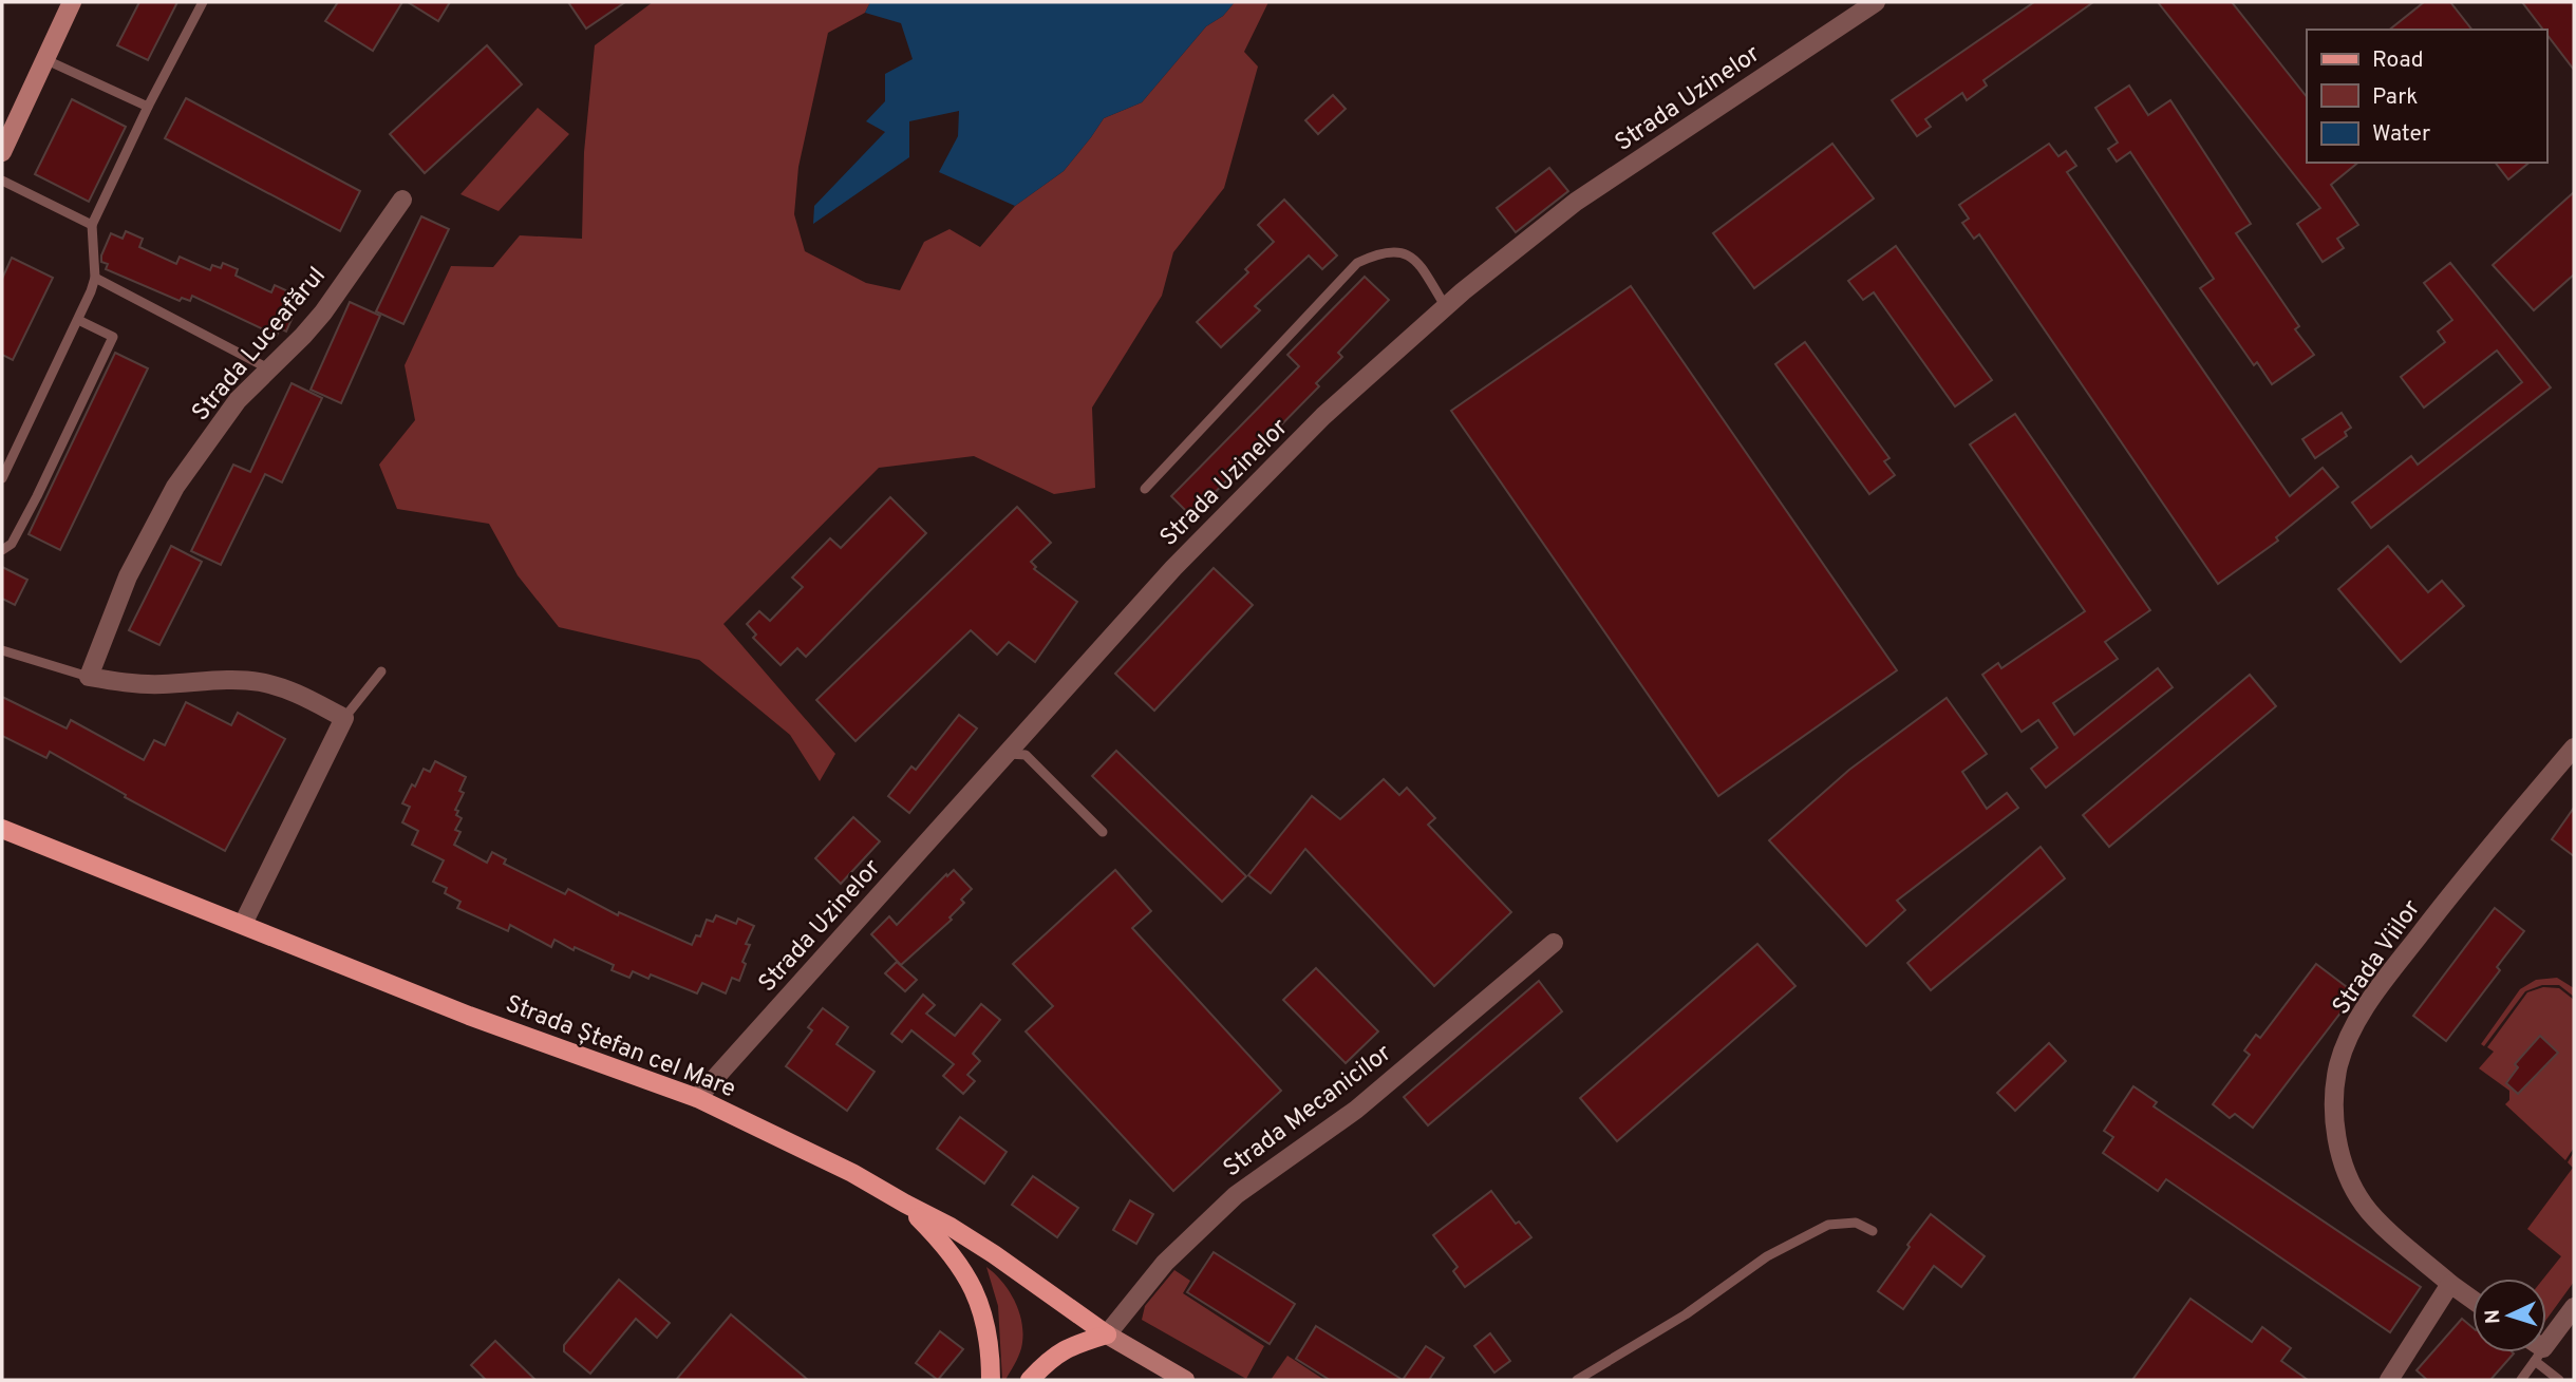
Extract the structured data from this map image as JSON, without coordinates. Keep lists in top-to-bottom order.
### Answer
{
  "streets": {
    "main road": ["Strada Ștefan cel Mare"],
    "street": [
      "Strada Uzinelor",
      "Strada Luceafărul",
      "Strada Viilor",
      "Strada Mecanicilor"
    ]
  },
  "crossings": [
    ["Strada Uzinelor", "Strada Ștefan cel Mare"],
    ["Strada Ștefan cel Mare", "Strada Mecanicilor"]
  ],
  "legend": ["Road", "Park", "Water"],
  "north": "left"
}
